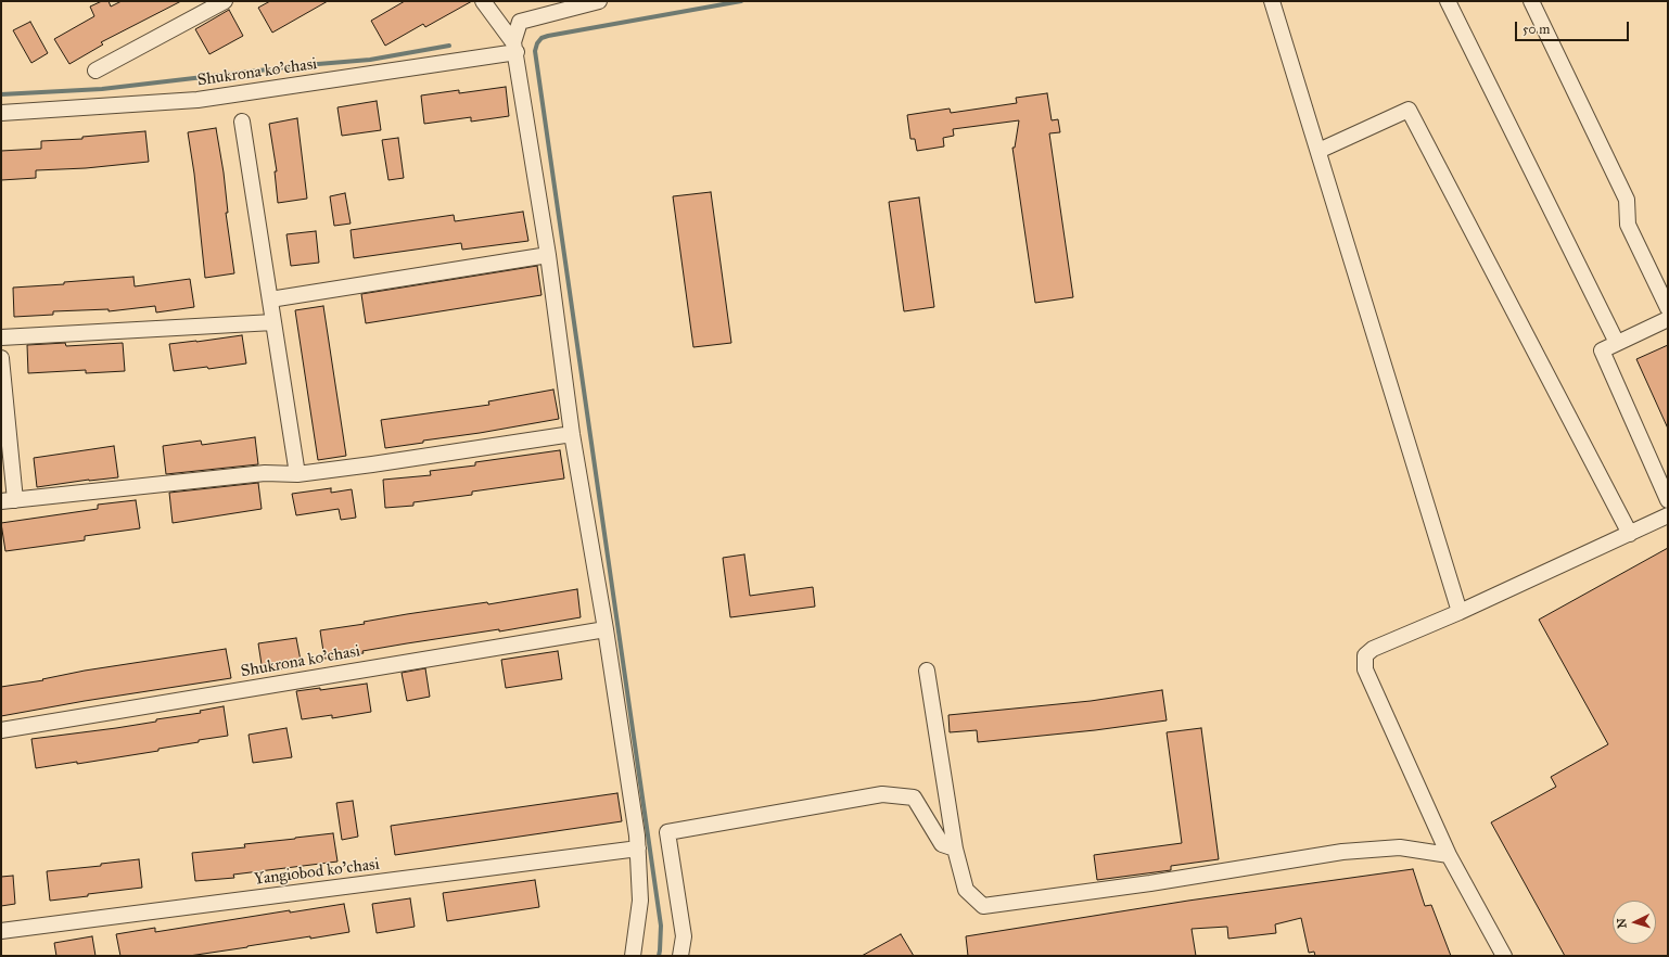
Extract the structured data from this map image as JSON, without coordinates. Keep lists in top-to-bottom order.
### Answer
{
  "streets": {
    "street": ["Shukrona ko'chasi", "Yangiobod ko'chasi"]
  },
  "scale_bar": "50 m",
  "north": "left"
}
